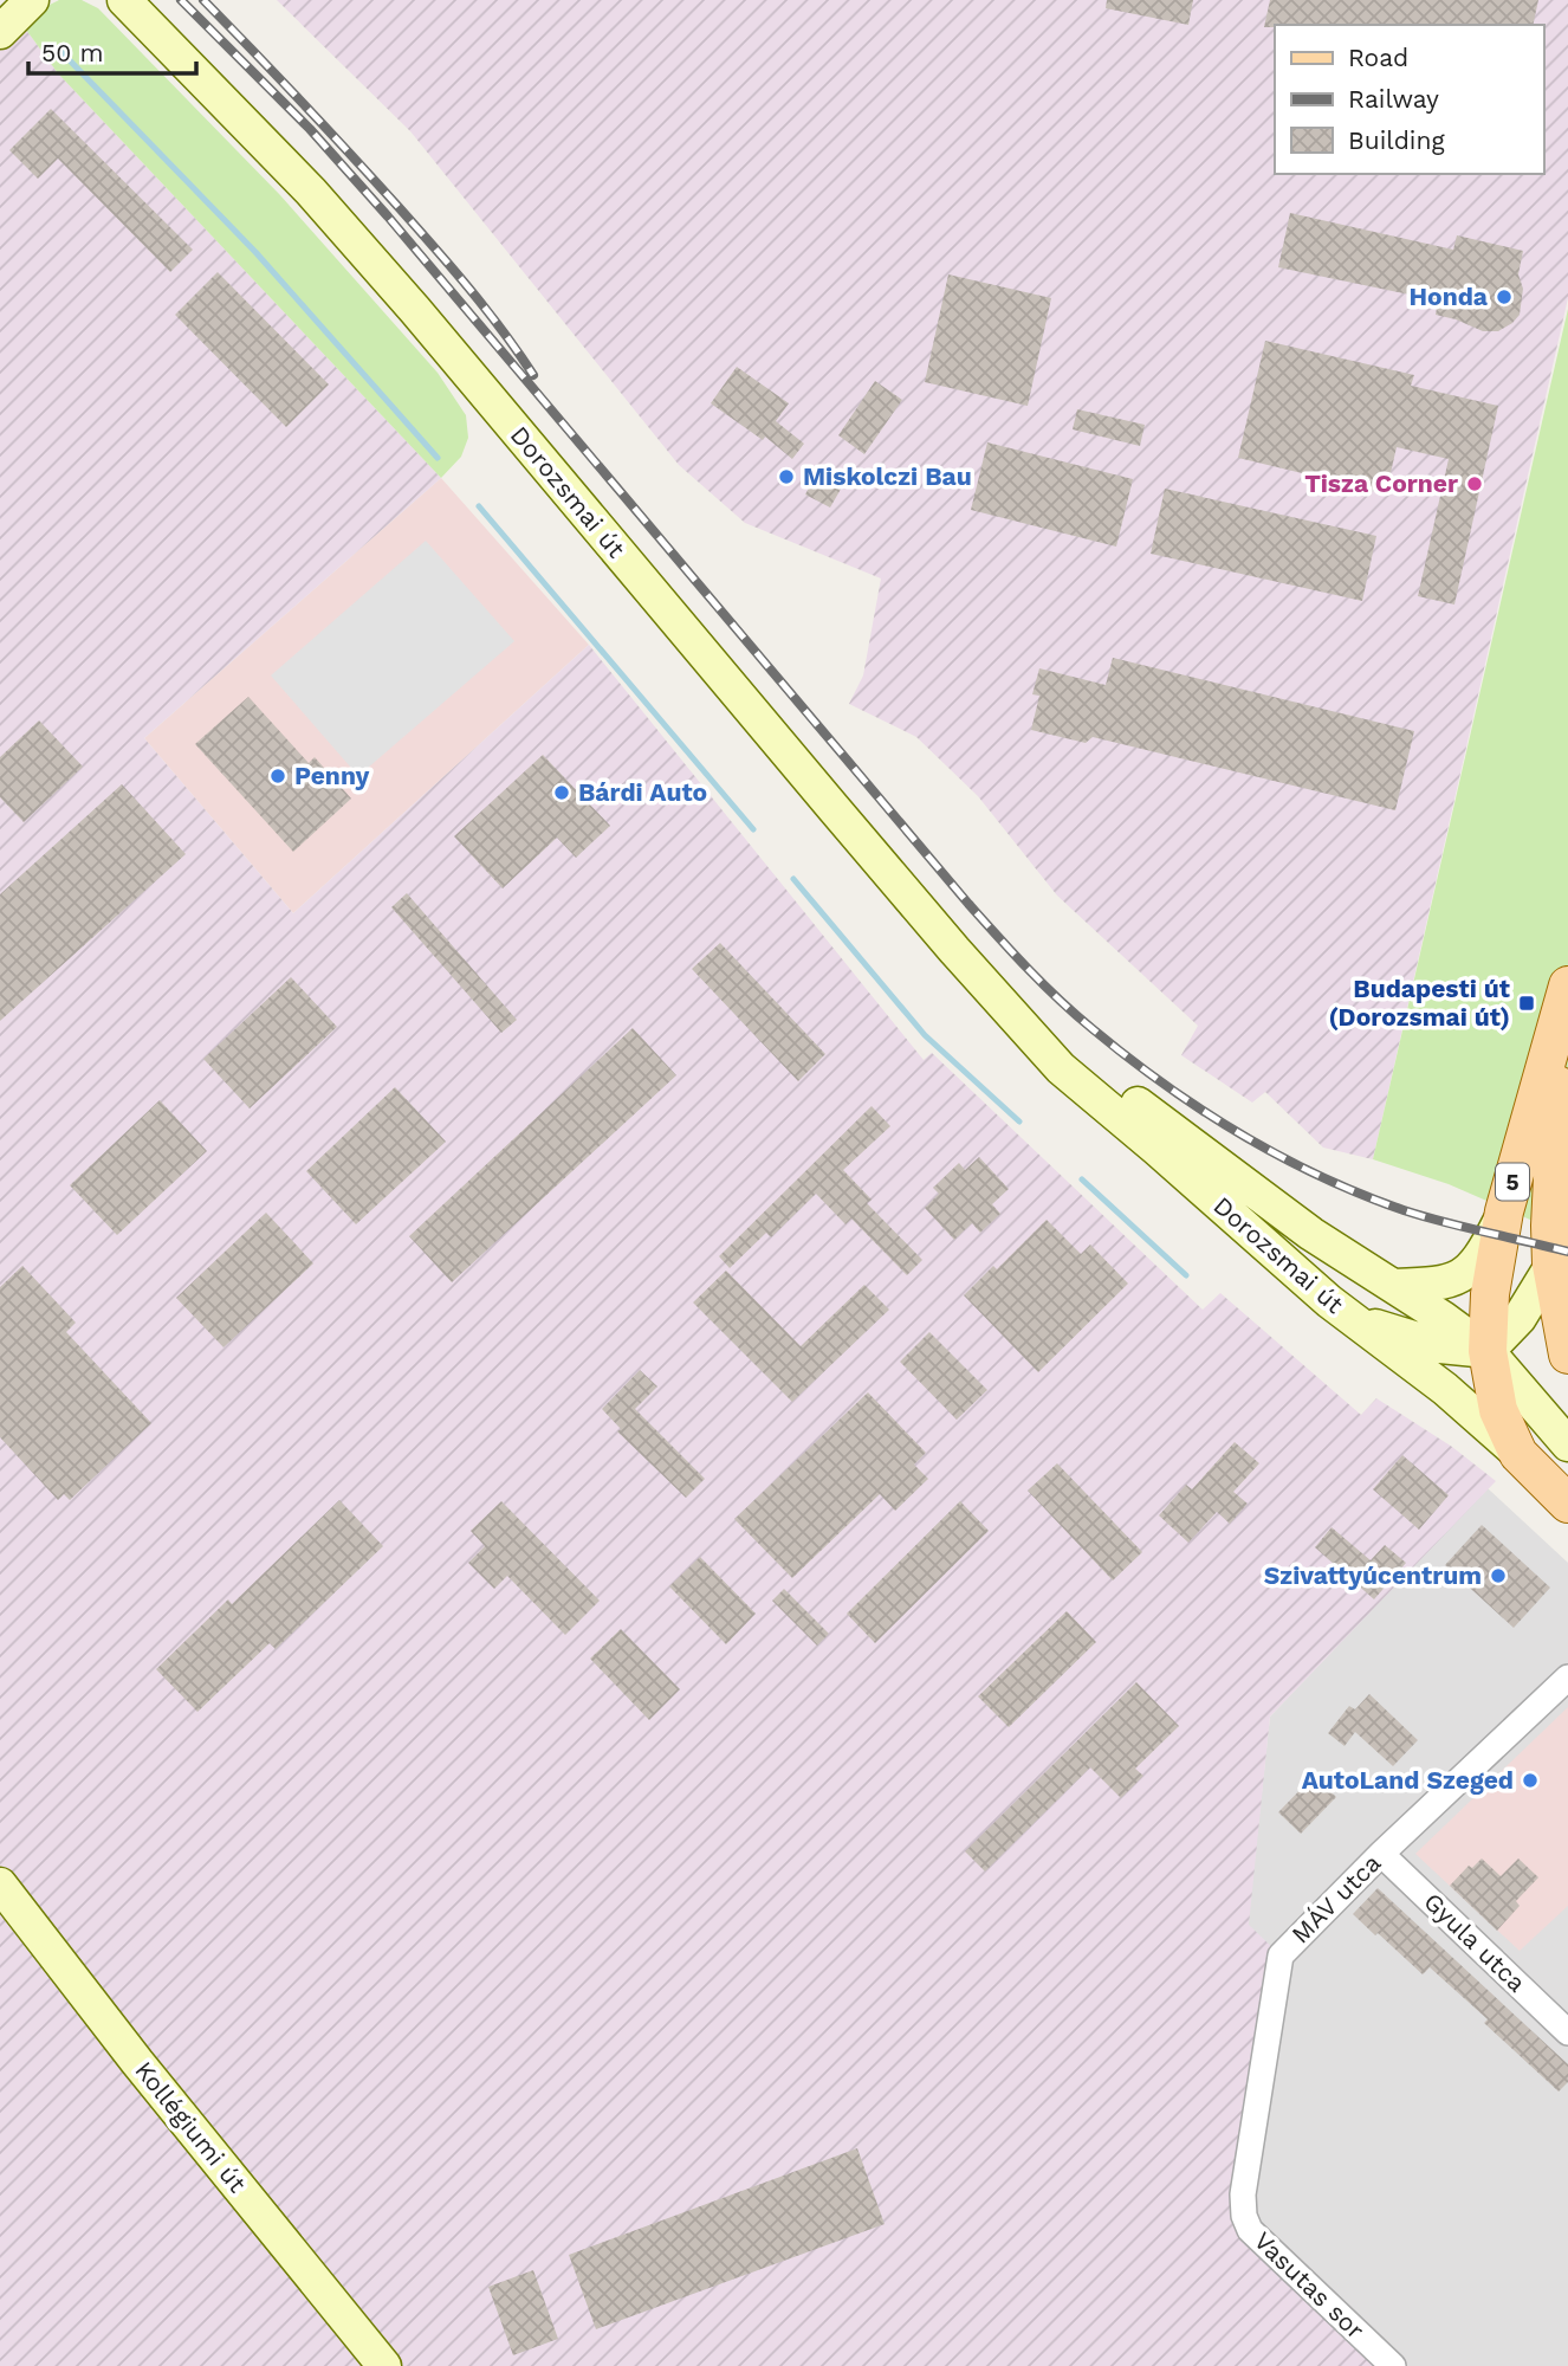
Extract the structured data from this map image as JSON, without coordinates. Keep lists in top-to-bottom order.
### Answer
{
  "streets": {
    "main road": ["Dorozsmai út", "5", "Kollégiumi út"],
    "street": ["MÁV utca", "Gyula utca", "Vasutas sor"]
  },
  "crossings": [
    ["Dorozsmai út", "5"],
    ["MÁV utca", "Gyula utca"],
    ["MÁV utca", "Vasutas sor"]
  ],
  "places": {
    "other": [
      "Honda",
      "Miskolczi Bau",
      "Tisza Corner",
      "Penny",
      "Bárdi Auto",
      "Szivattyúcentrum",
      "AutoLand Szeged"
    ],
    "transit": ["Budapesti út (Dorozsmai út)"]
  },
  "legend": ["Road", "Railway", "Building"],
  "scale_bar": "50 m"
}
